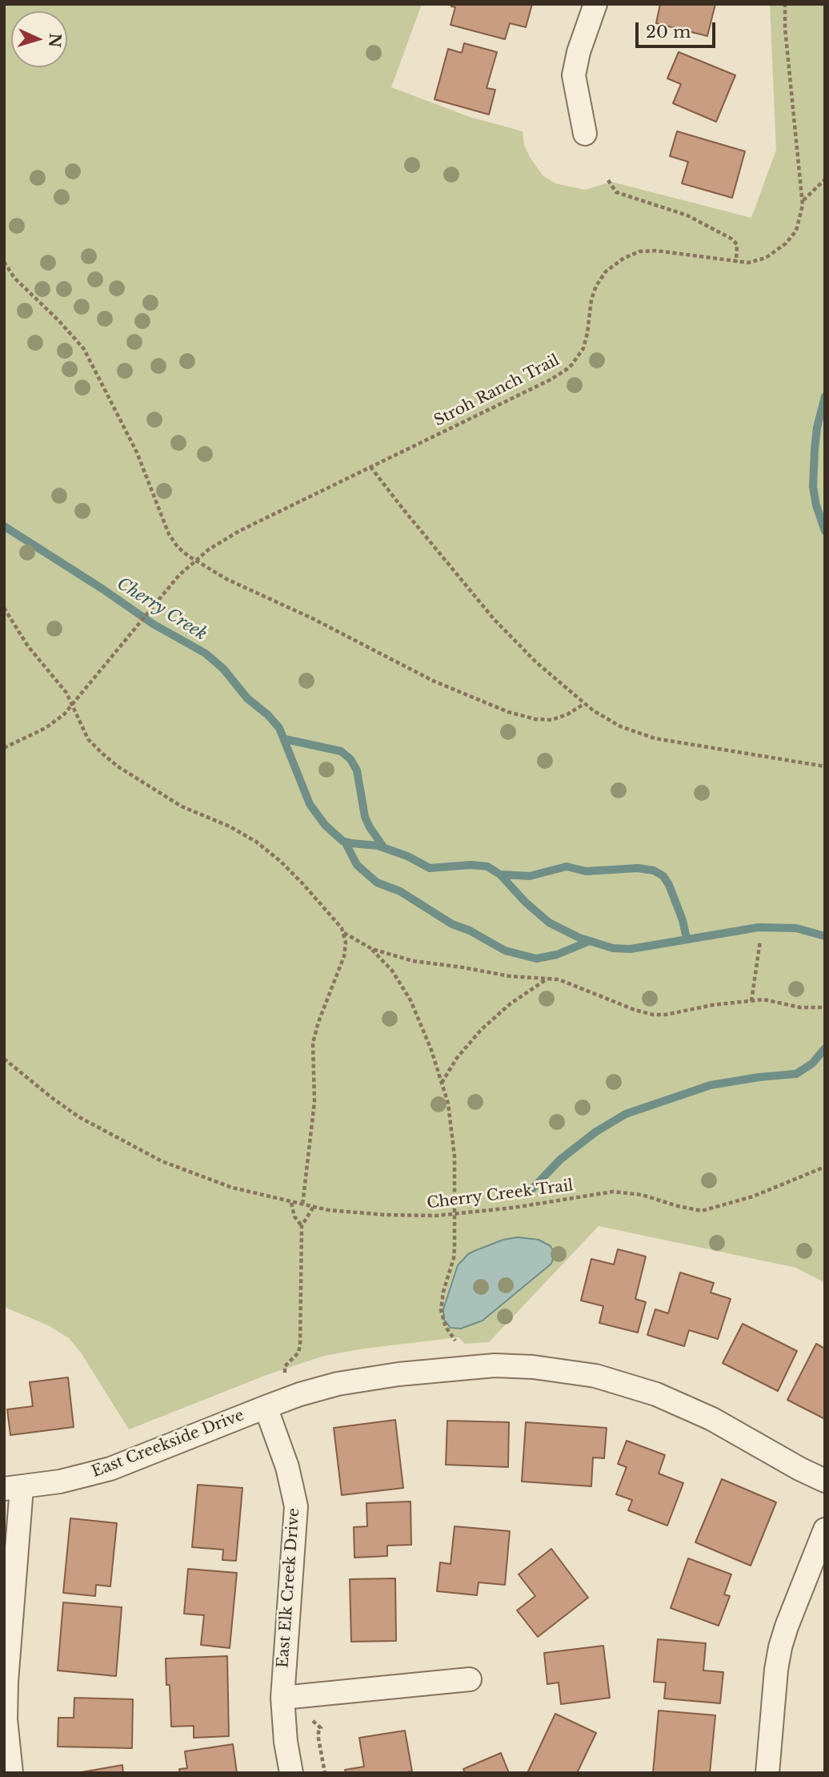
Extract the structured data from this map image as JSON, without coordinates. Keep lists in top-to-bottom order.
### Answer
{
  "streets": {
    "street": ["East Creekside Drive", "East Elk Creek Drive"],
    "path": ["Stroh Ranch Trail", "Cherry Creek Trail"]
  },
  "crossings": [
    ["East Creekside Drive", "East Elk Creek Drive"]
  ],
  "water": ["Cherry Creek"],
  "scale_bar": "20 m",
  "north": "right"
}
